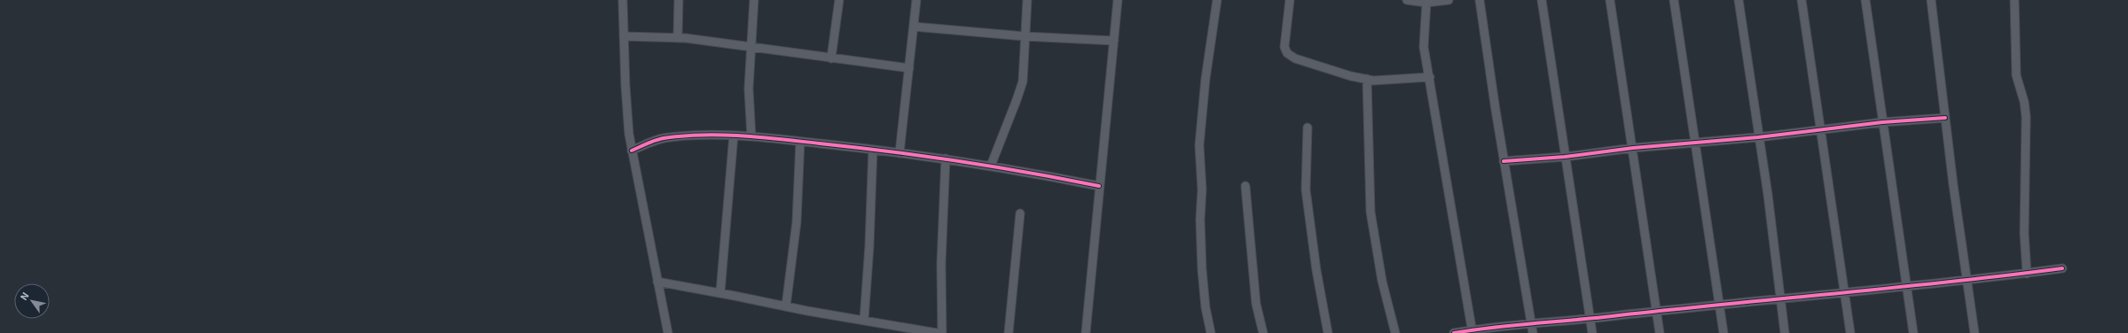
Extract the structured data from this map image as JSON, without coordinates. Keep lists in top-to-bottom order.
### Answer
{
  "north": "top left"
}
